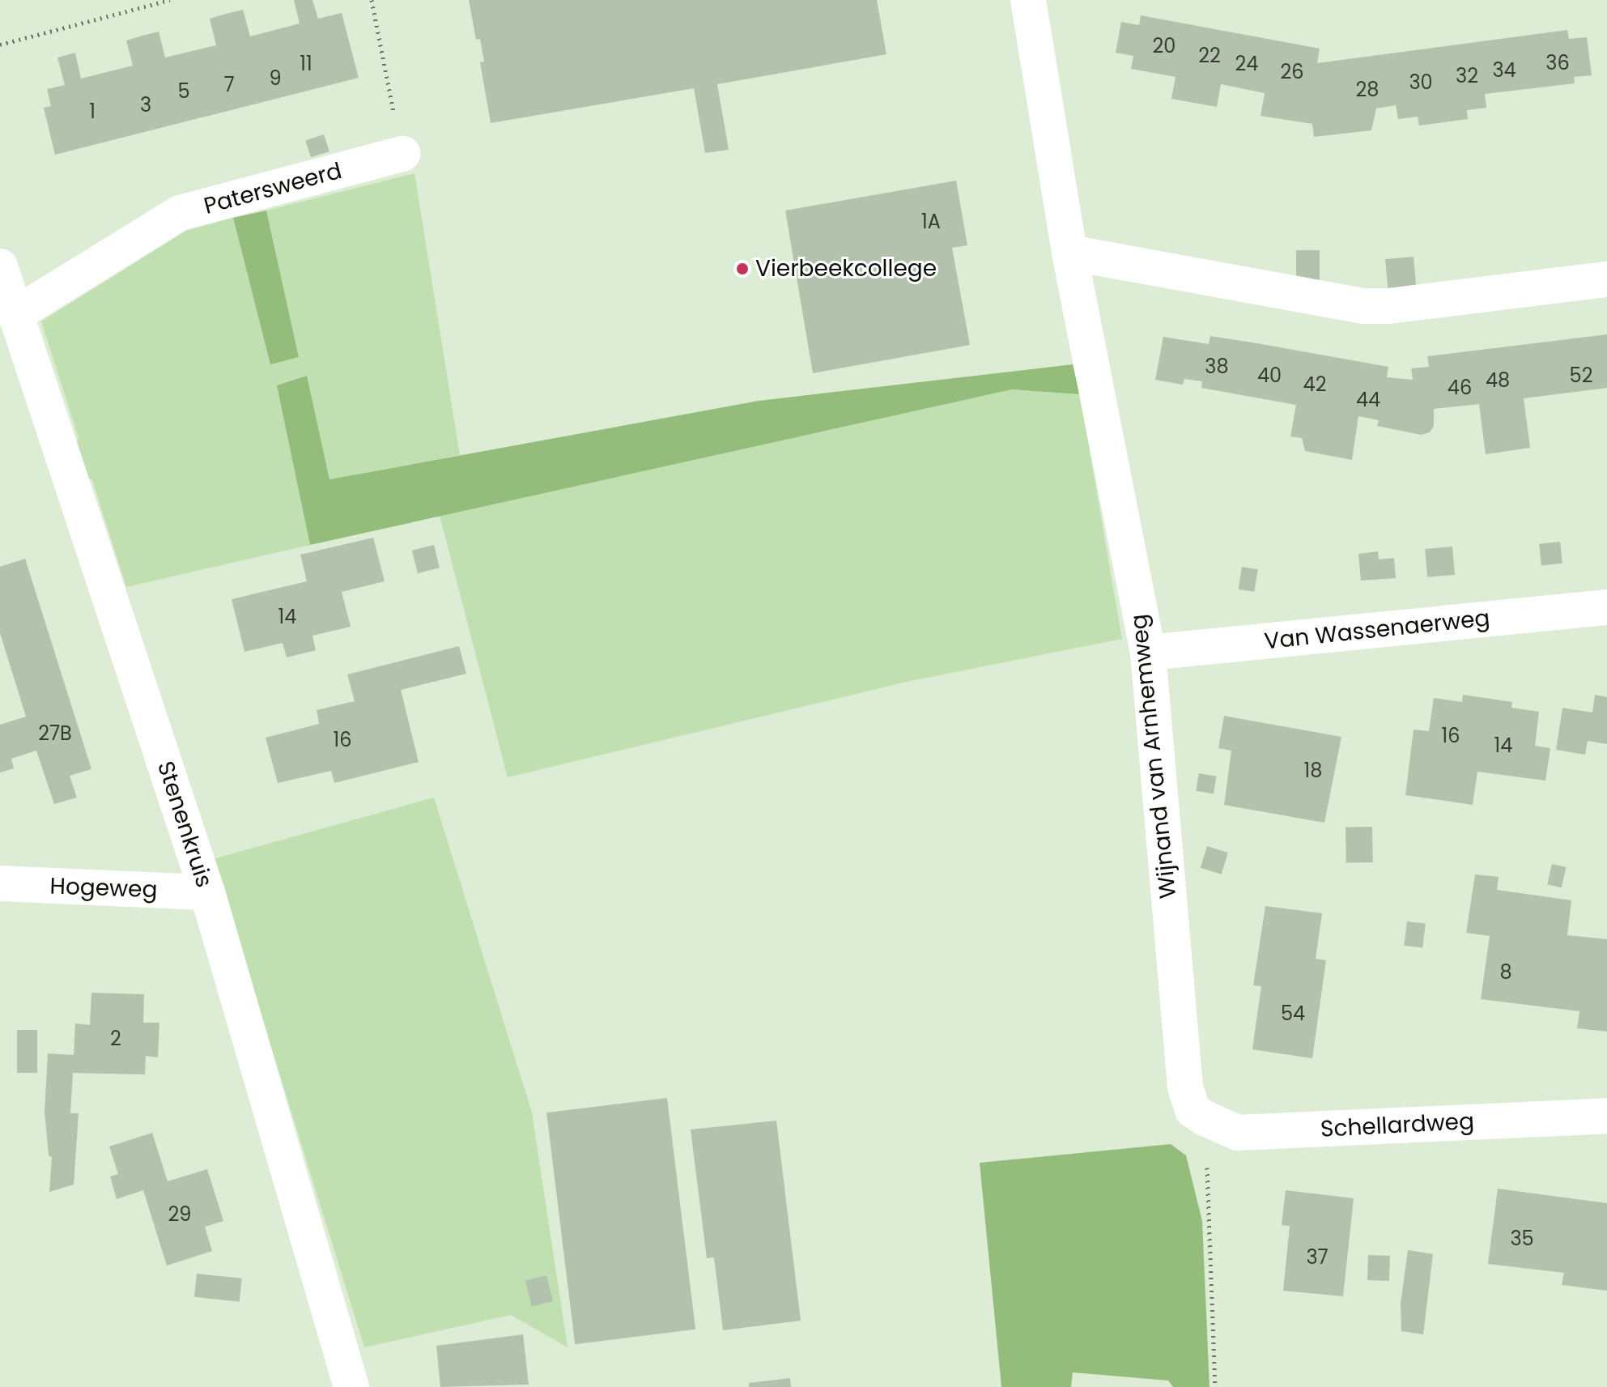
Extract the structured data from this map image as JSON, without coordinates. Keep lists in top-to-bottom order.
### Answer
{
  "streets": {
    "street": [
      "Patersweerd",
      "Van Wassenaerweg",
      "Wijnand van Arnhemweg",
      "Stenenkruis",
      "Hogeweg",
      "Schellardweg"
    ]
  },
  "crossings": [
    ["Patersweerd", "Stenenkruis"],
    ["Van Wassenaerweg", "Wijnand van Arnhemweg"],
    ["Wijnand van Arnhemweg", "Schellardweg"],
    ["Stenenkruis", "Hogeweg"]
  ],
  "places": ["Vierbeekcollege"],
  "house_numbers": [
    "20",
    "22",
    "36",
    "11",
    "24",
    "34",
    "26",
    "32",
    "9",
    "30",
    "7",
    "28",
    "5",
    "3",
    "1",
    "1A",
    "38",
    "40",
    "52",
    "48",
    "42",
    "46",
    "44",
    "14",
    "27B",
    "16",
    "16",
    "14",
    "18",
    "8",
    "54",
    "2",
    "29",
    "35",
    "37"
  ]
}
